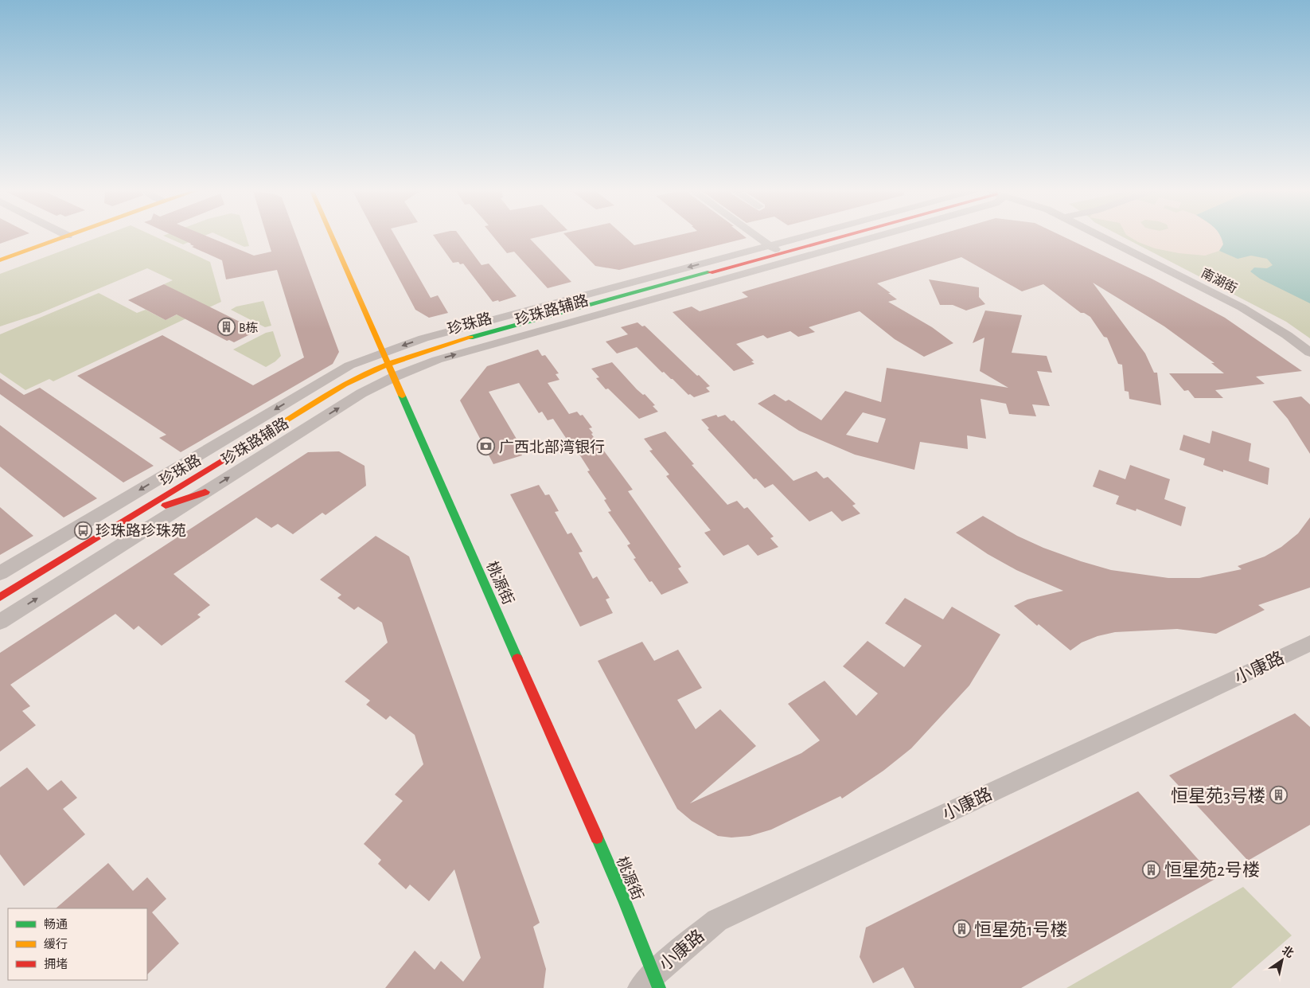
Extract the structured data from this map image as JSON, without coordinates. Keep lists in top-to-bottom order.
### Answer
{
  "streets": {
    "street": [
      "南湖街",
      "珍珠路辅路",
      "珍珠路",
      "桃源街",
      "小康路"
    ]
  },
  "crossings": [
    ["珍珠路辅路", "珍珠路"],
    ["珍珠路辅路", "桃源街"],
    ["珍珠路", "桃源街"],
    ["桃源街", "小康路"]
  ],
  "places": {
    "building": [
      "B栋",
      "恒星苑3号楼",
      "恒星苑2号楼",
      "恒星苑1号楼"
    ],
    "bank": ["广西北部湾银行"],
    "bus stop": ["珍珠路珍珠苑"]
  },
  "legend": ["畅通", "缓行", "拥堵"],
  "north": "top right"
}
